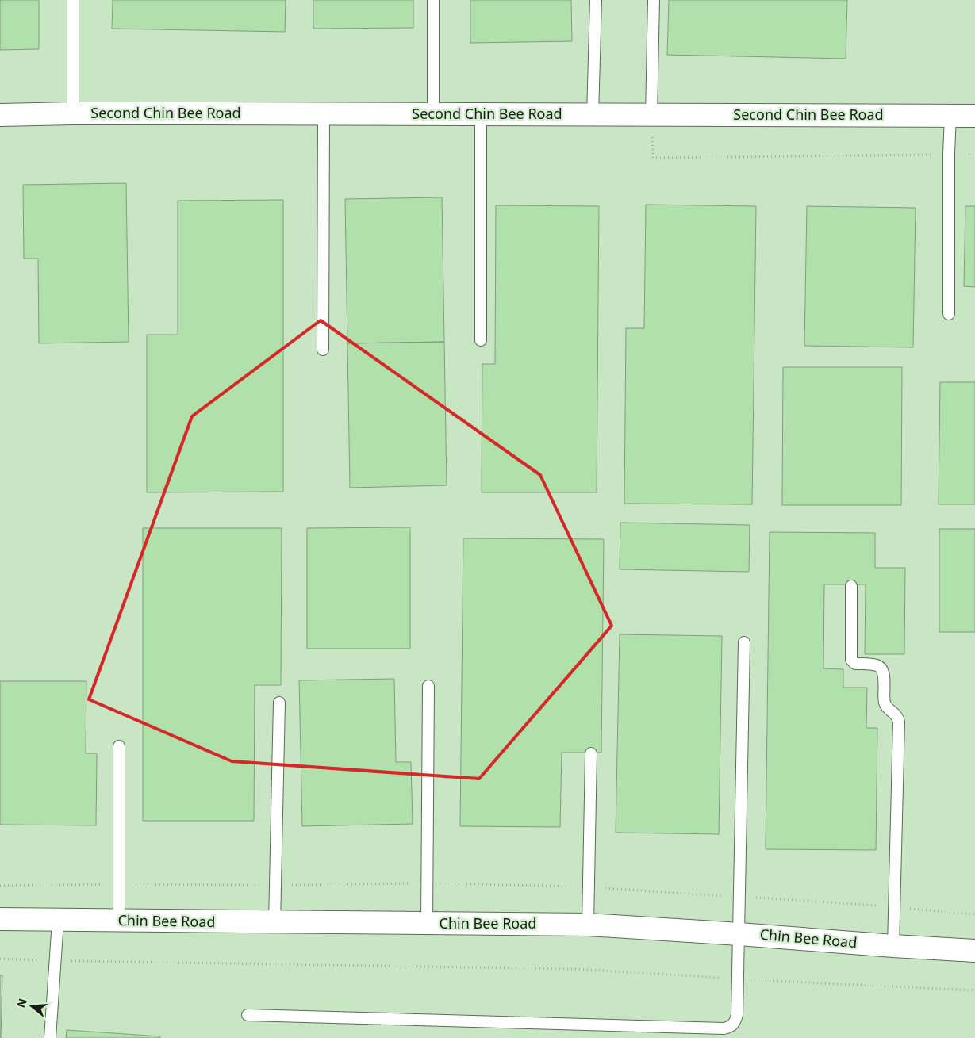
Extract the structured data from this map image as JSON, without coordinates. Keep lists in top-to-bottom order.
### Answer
{
  "streets": {
    "street": ["Second Chin Bee Road", "Chin Bee Road"]
  },
  "north": "left"
}
